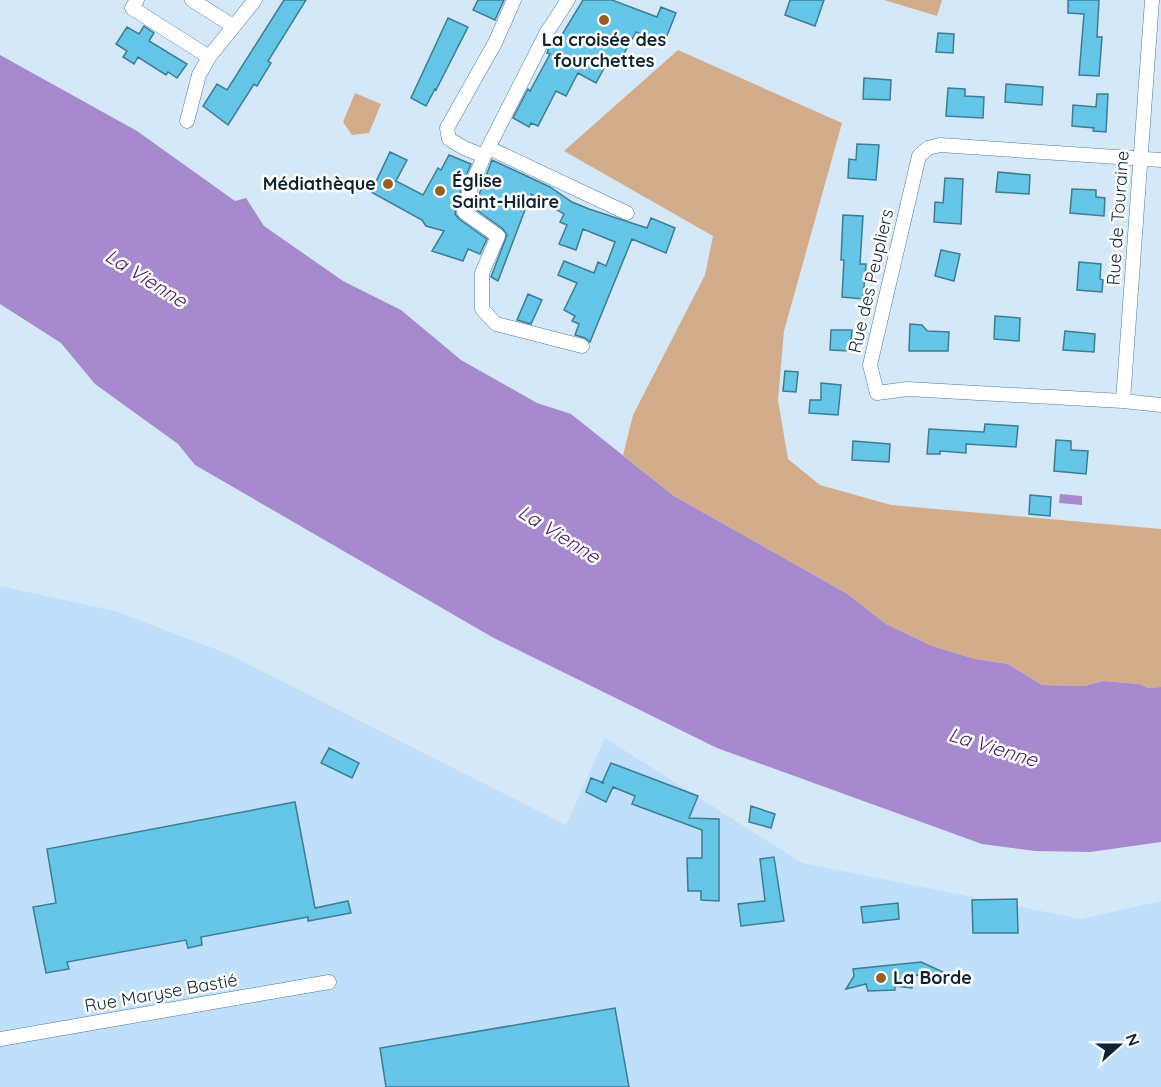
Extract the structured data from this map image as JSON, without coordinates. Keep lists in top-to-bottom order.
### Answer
{
  "streets": {
    "street": ["Rue de Touraine", "Rue des Peupliers", "Rue Maryse Bastié"]
  },
  "crossings": [
    ["Rue de Touraine", "Rue des Peupliers"]
  ],
  "water": ["La Vienne"],
  "places": [
    "La croisée des fourchettes",
    "Médiathèque",
    "Église Saint-Hilaire",
    "La Borde"
  ],
  "north": "right"
}
